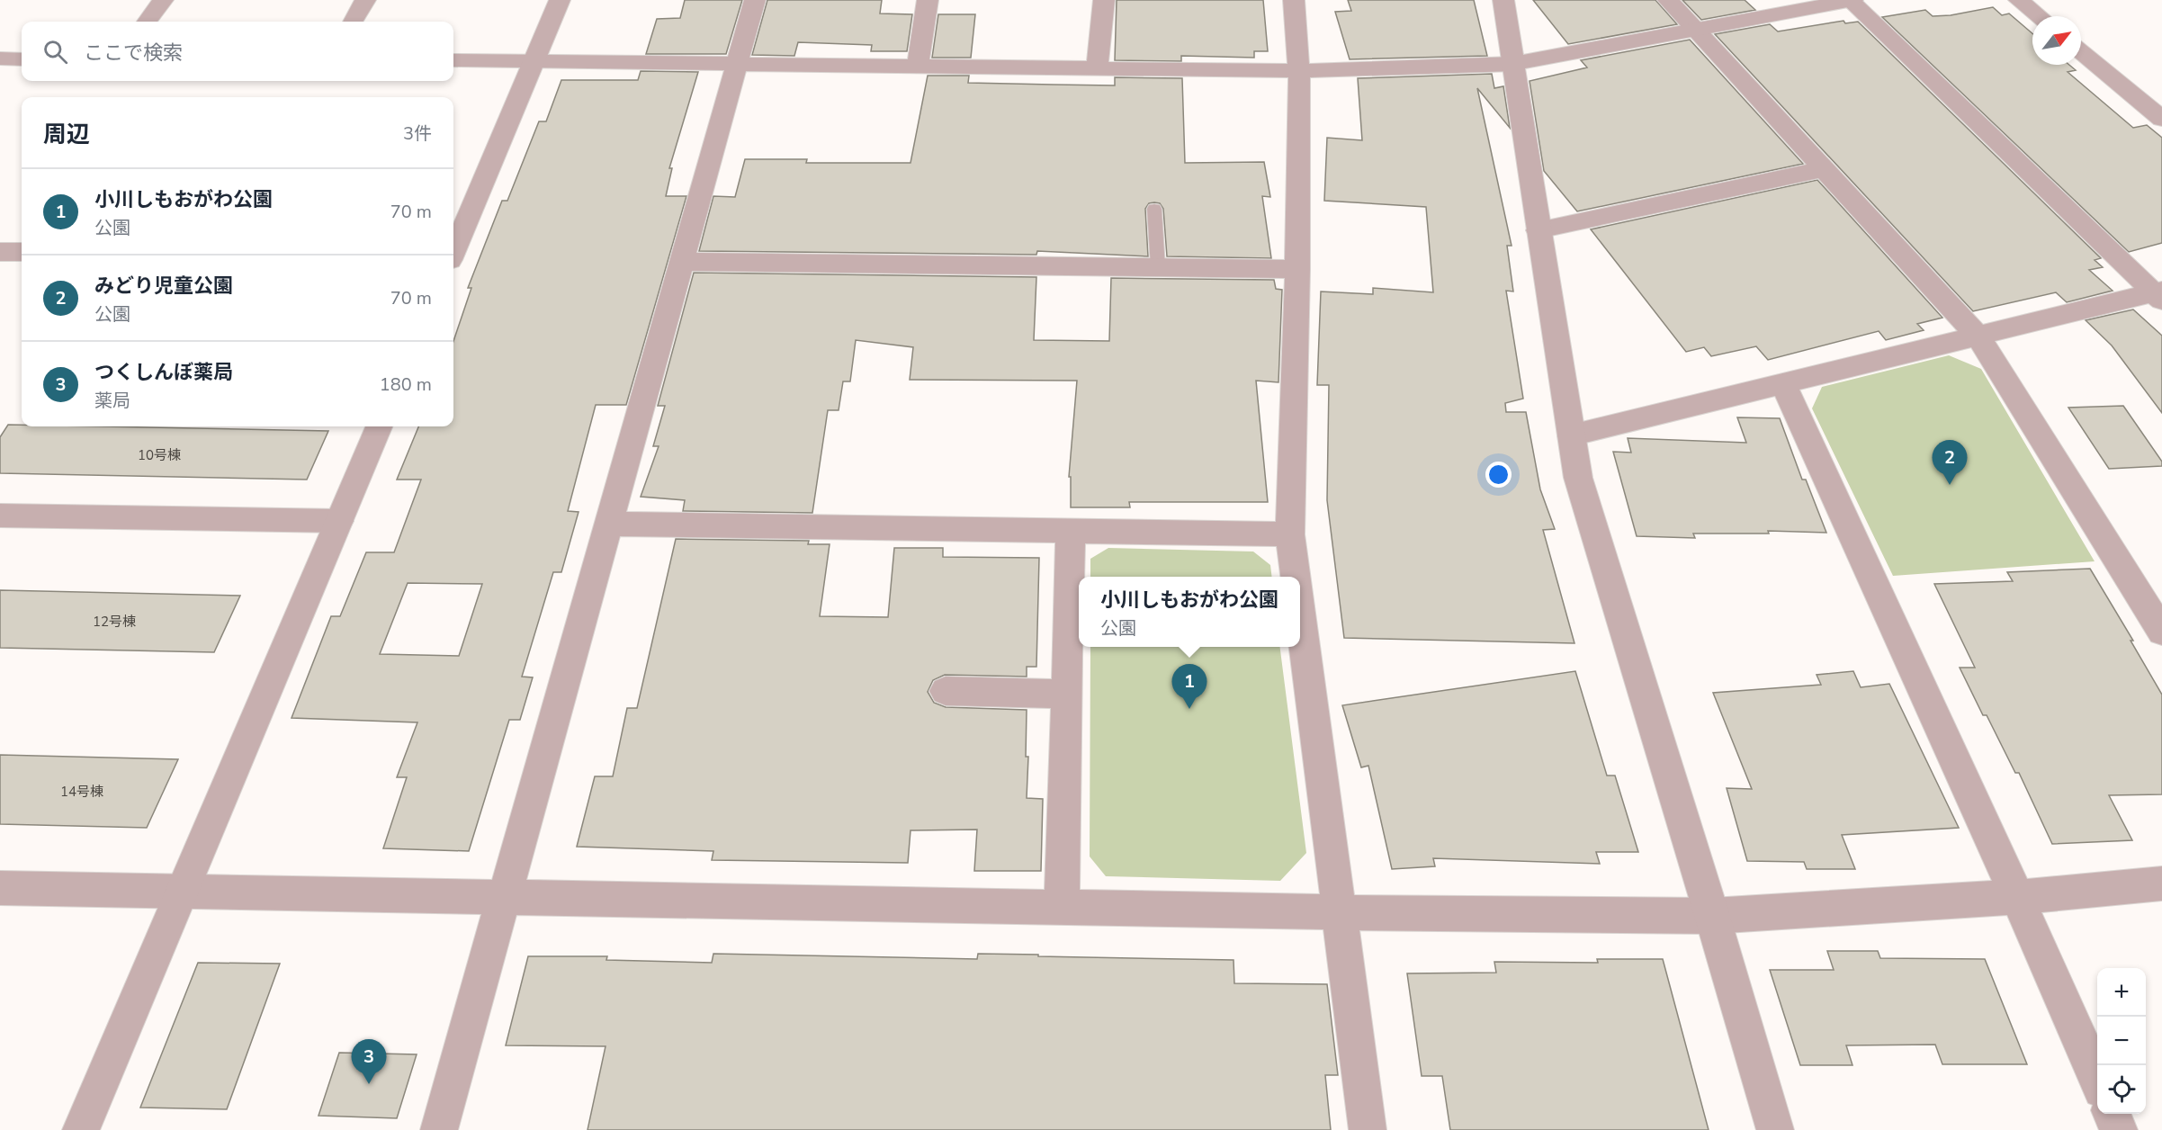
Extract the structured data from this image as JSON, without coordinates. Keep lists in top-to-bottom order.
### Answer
{
  "house_numbers": ["10号棟", "12号棟", "14号棟"],
  "north": "top right",
  "page": {
    "search": "ここで検索",
    "heading": ["周辺", "3件"],
    "list": [
      {
        "mark": "1",
        "name": "小川しもおがわ公園",
        "note": "公園",
        "value": "70 m"
      },
      {
        "mark": "2",
        "name": "みどり児童公園",
        "note": "公園",
        "value": "70 m"
      },
      {
        "mark": "3",
        "name": "つくしんぼ薬局",
        "note": "薬局",
        "value": "180 m"
      }
    ],
    "pins": ["2", "1", "3"],
    "popup": ["小川しもおがわ公園", "公園"],
    "map_buttons": ["+", "−"]
  }
}
